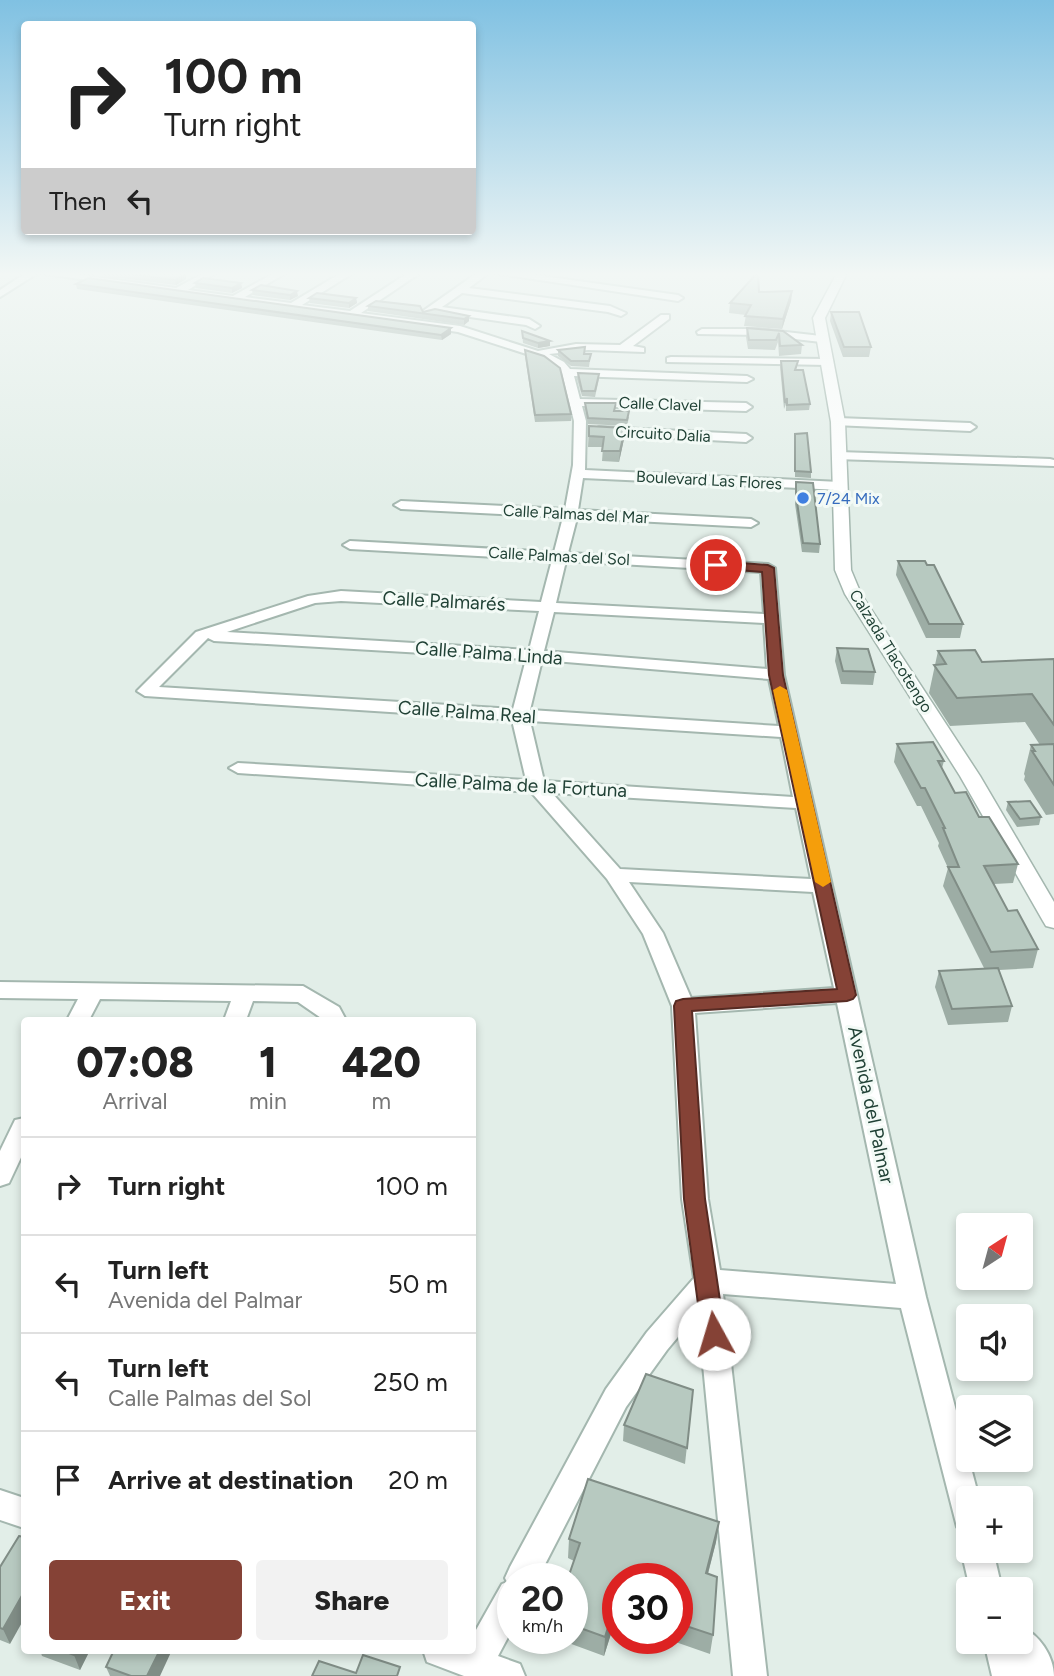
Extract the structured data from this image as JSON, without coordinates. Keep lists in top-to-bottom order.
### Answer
{
  "streets": {
    "street": [
      "Calle Clavel",
      "Circuito Dalia",
      "Boulevard Las Flores",
      "Calle Palmas del Mar",
      "Calle Palmas del Sol",
      "Calle Palmarés",
      "Calzada Tlacotengo",
      "Calle Palma Linda",
      "Calle Palma Real",
      "Calle Palma de la Fortuna",
      "Avenida del Palmar"
    ]
  },
  "crossings": [
    ["Calle Clavel", "Circuito Dalia"],
    ["Boulevard Las Flores", "Calzada Tlacotengo"],
    ["Calle Palmas del Sol", "Avenida del Palmar"],
    ["Calle Palmarés", "Calle Palma Linda"],
    ["Calle Palmarés", "Calle Palma Real"],
    ["Calle Palmarés", "Avenida del Palmar"],
    ["Calle Palma Linda", "Avenida del Palmar"],
    ["Calle Palma Real", "Avenida del Palmar"],
    ["Calle Palma de la Fortuna", "Avenida del Palmar"]
  ],
  "places": ["7/24 Mix"],
  "north": "top right",
  "page": {
    "turn": ["100 m", "Turn right"],
    "then": "Then",
    "eta": [
      "07:08",
      "Arrival",
      "1",
      "min",
      "420",
      "m"
    ],
    "list": [
      {
        "name": "Turn right",
        "value": "100 m"
      },
      {
        "name": "Turn left",
        "note": "Avenida del Palmar",
        "value": "50 m"
      },
      {
        "name": "Turn left",
        "note": "Calle Palmas del Sol",
        "value": "250 m"
      },
      {
        "name": "Arrive at destination",
        "value": "20 m"
      }
    ],
    "map_buttons": ["+", "−"],
    "buttons": ["Exit", "Share"],
    "speed": "20 km/h",
    "limit": "30"
  }
}
